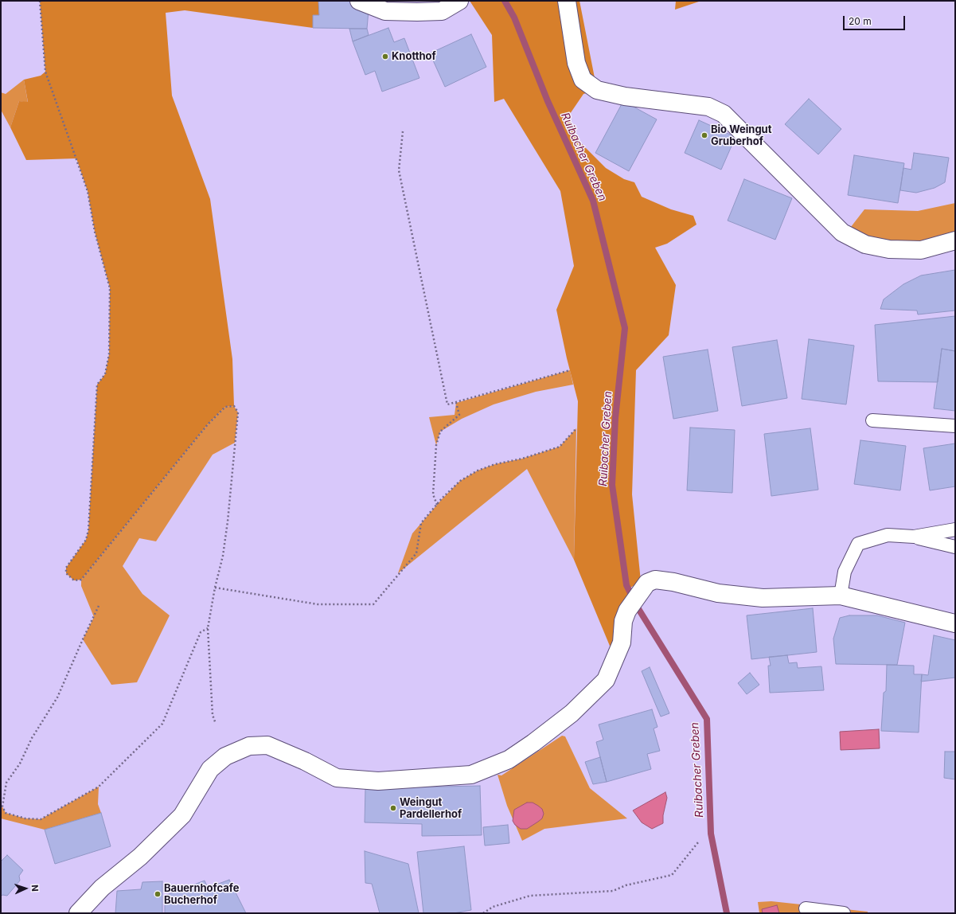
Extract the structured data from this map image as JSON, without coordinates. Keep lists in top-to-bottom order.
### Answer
{
  "water": ["Ruibacher Greben"],
  "places": [
    "Knotthof",
    "Bio Weingut Gruberhof",
    "Weingut Pardellerhof",
    "Bauernhofcafe Bucherhof"
  ],
  "scale_bar": "20 m",
  "north": "right"
}
